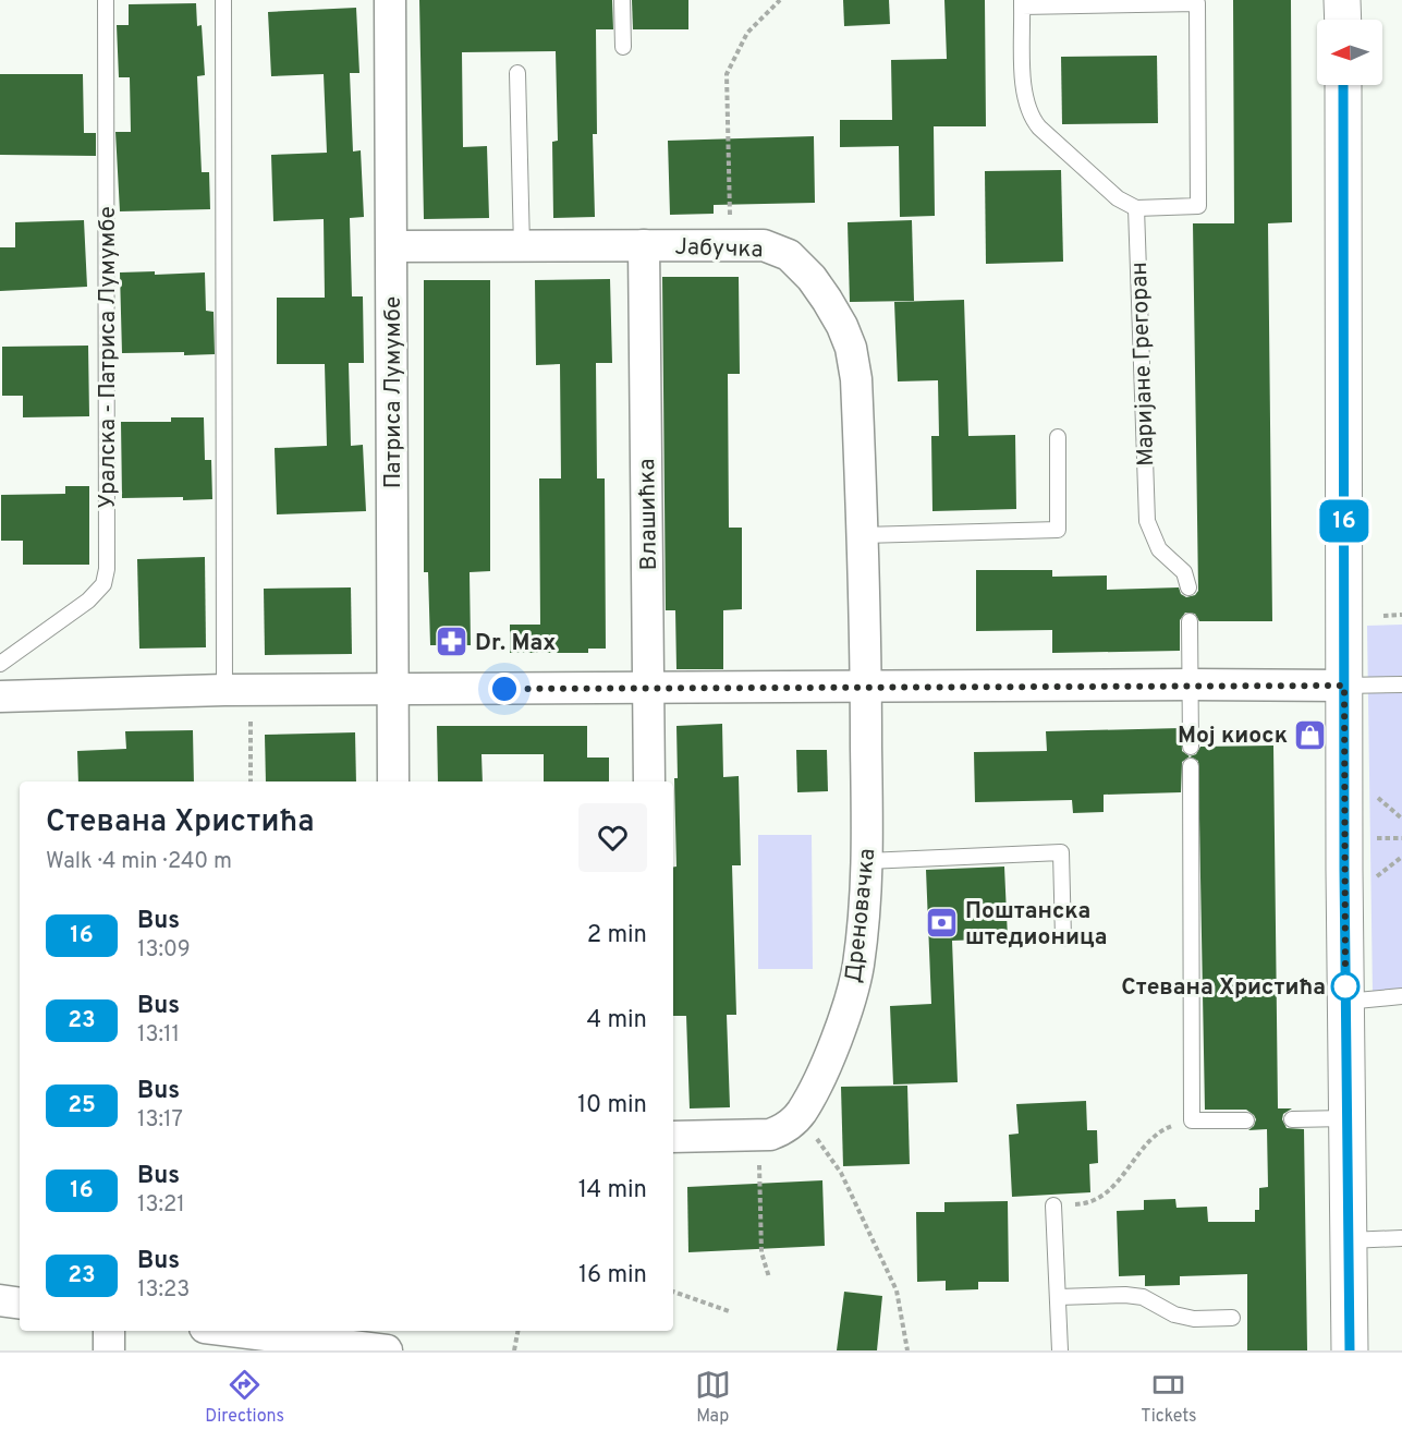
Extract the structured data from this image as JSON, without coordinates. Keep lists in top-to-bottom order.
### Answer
{
  "streets": {
    "street": [
      "Јабучка",
      "Патриса Лумумбе",
      "Влашићка",
      "Дреновачка"
    ],
    "lane": ["Уралска - Патриса Лумумбе", "Маријане Грегоран"]
  },
  "crossings": [
    ["Јабучка", "Патриса Лумумбе"],
    ["Јабучка", "Влашићка"],
    ["Јабучка", "Дреновачка"]
  ],
  "places": {
    "pharmacy": ["Dr. Max"],
    "shop": ["Мој киоск"],
    "bank": ["Поштанска штедионица"],
    "other": ["Стевана Христића"]
  },
  "lines": ["bus line 16"],
  "north": "left",
  "page": {
    "on_map": "16",
    "heading": ["Стевана Христића", "Walk · 4 min · 240 m"],
    "list": [
      {
        "mark": "16",
        "name": "Bus",
        "note": "13:09",
        "value": "2 min"
      },
      {
        "mark": "23",
        "name": "Bus",
        "note": "13:11",
        "value": "4 min"
      },
      {
        "mark": "25",
        "name": "Bus",
        "note": "13:17",
        "value": "10 min"
      },
      {
        "mark": "16",
        "name": "Bus",
        "note": "13:21",
        "value": "14 min"
      },
      {
        "mark": "23",
        "name": "Bus",
        "note": "13:23",
        "value": "16 min"
      }
    ],
    "tabs": ["Directions", "Map", "Tickets"]
  }
}
